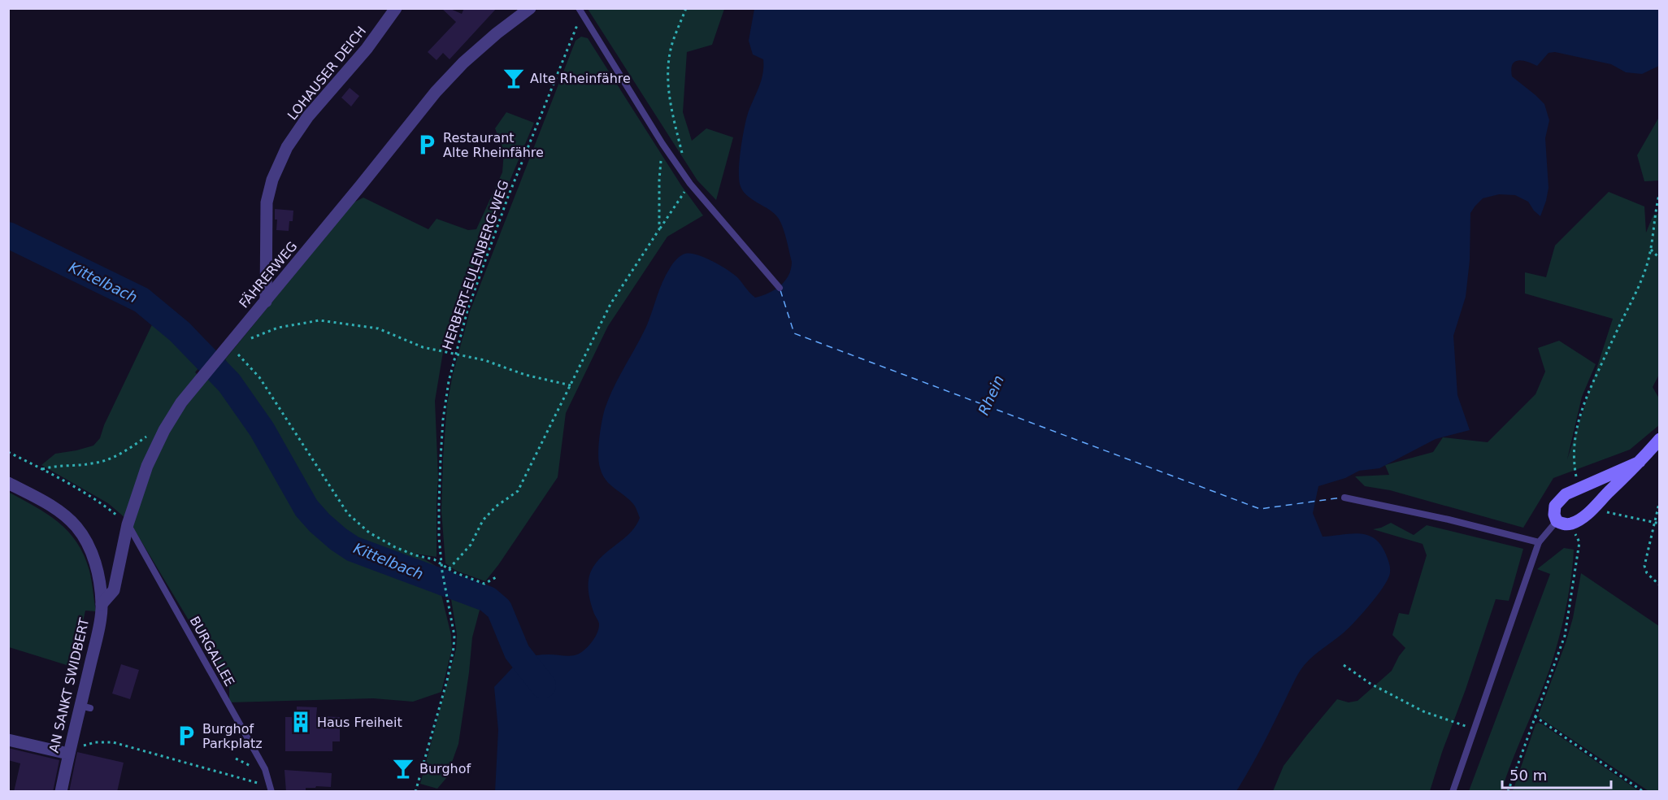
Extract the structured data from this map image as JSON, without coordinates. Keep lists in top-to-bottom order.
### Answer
{
  "streets": {
    "street": ["LOHAUSER DEICH", "FÄHRERWEG", "AN SANKT SWIDBERT"],
    "lane": ["BURGALLEE"],
    "path": ["HERBERT-EULENBERG-WEG"]
  },
  "crossings": [
    ["LOHAUSER DEICH", "FÄHRERWEG"],
    ["FÄHRERWEG", "BURGALLEE"],
    ["FÄHRERWEG", "AN SANKT SWIDBERT"]
  ],
  "water": ["Kittelbach", "Rhein"],
  "places": {
    "bar": ["Alte Rheinfähre", "Burghof"],
    "parking": ["Restaurant Alte Rheinfähre", "Burghof Parkplatz"],
    "building": ["Haus Freiheit"]
  },
  "scale_bar": "50 m"
}
